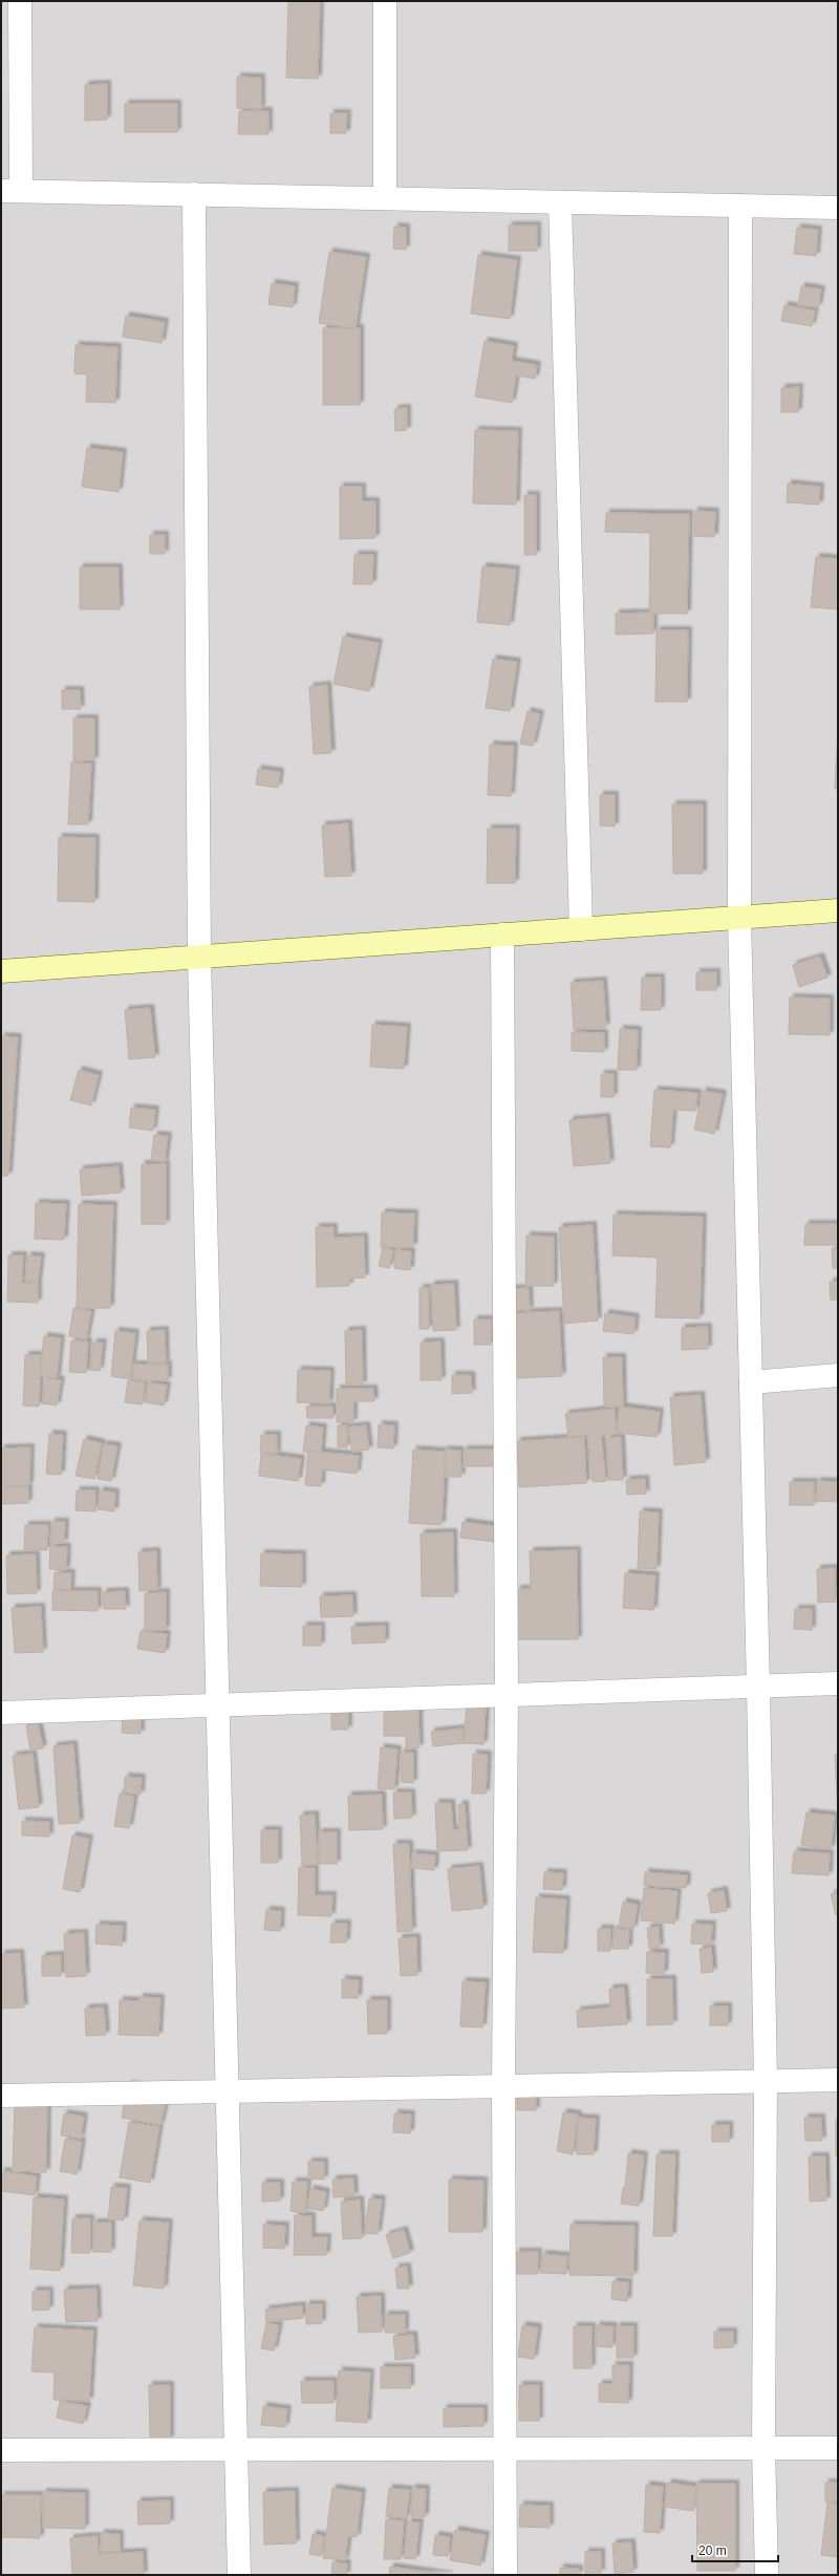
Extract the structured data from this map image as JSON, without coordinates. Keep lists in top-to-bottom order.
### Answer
{
  "scale_bar": "20 m"
}
